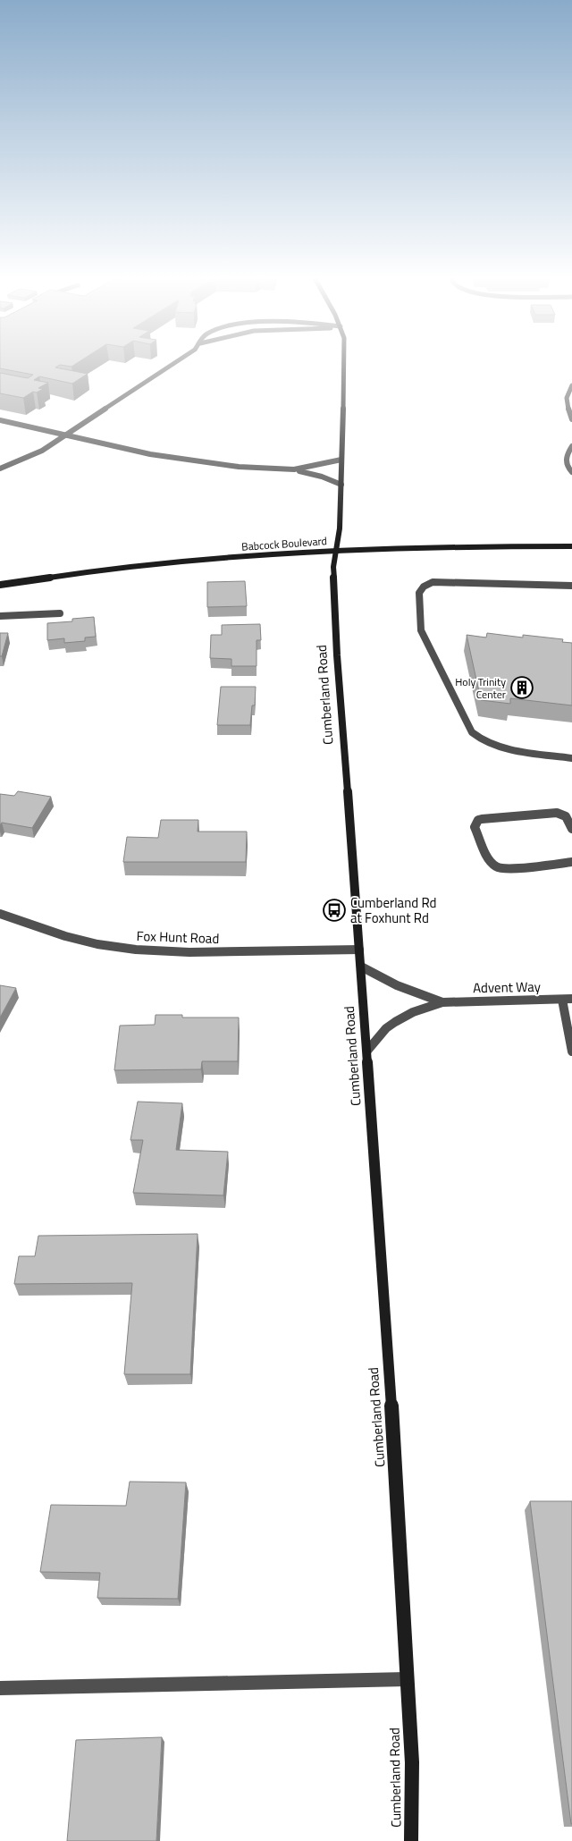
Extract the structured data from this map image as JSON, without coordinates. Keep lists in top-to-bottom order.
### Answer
{
  "streets": {
    "main road": ["Babcock Boulevard", "Cumberland Road"],
    "street": ["Fox Hunt Road", "Advent Way"]
  },
  "crossings": [
    ["Babcock Boulevard", "Cumberland Road"],
    ["Cumberland Road", "Fox Hunt Road"],
    ["Cumberland Road", "Advent Way"]
  ],
  "places": {
    "building": ["Holy Trinity Center"],
    "bus stop": ["Cumberland Rd at Foxhunt Rd"]
  }
}
